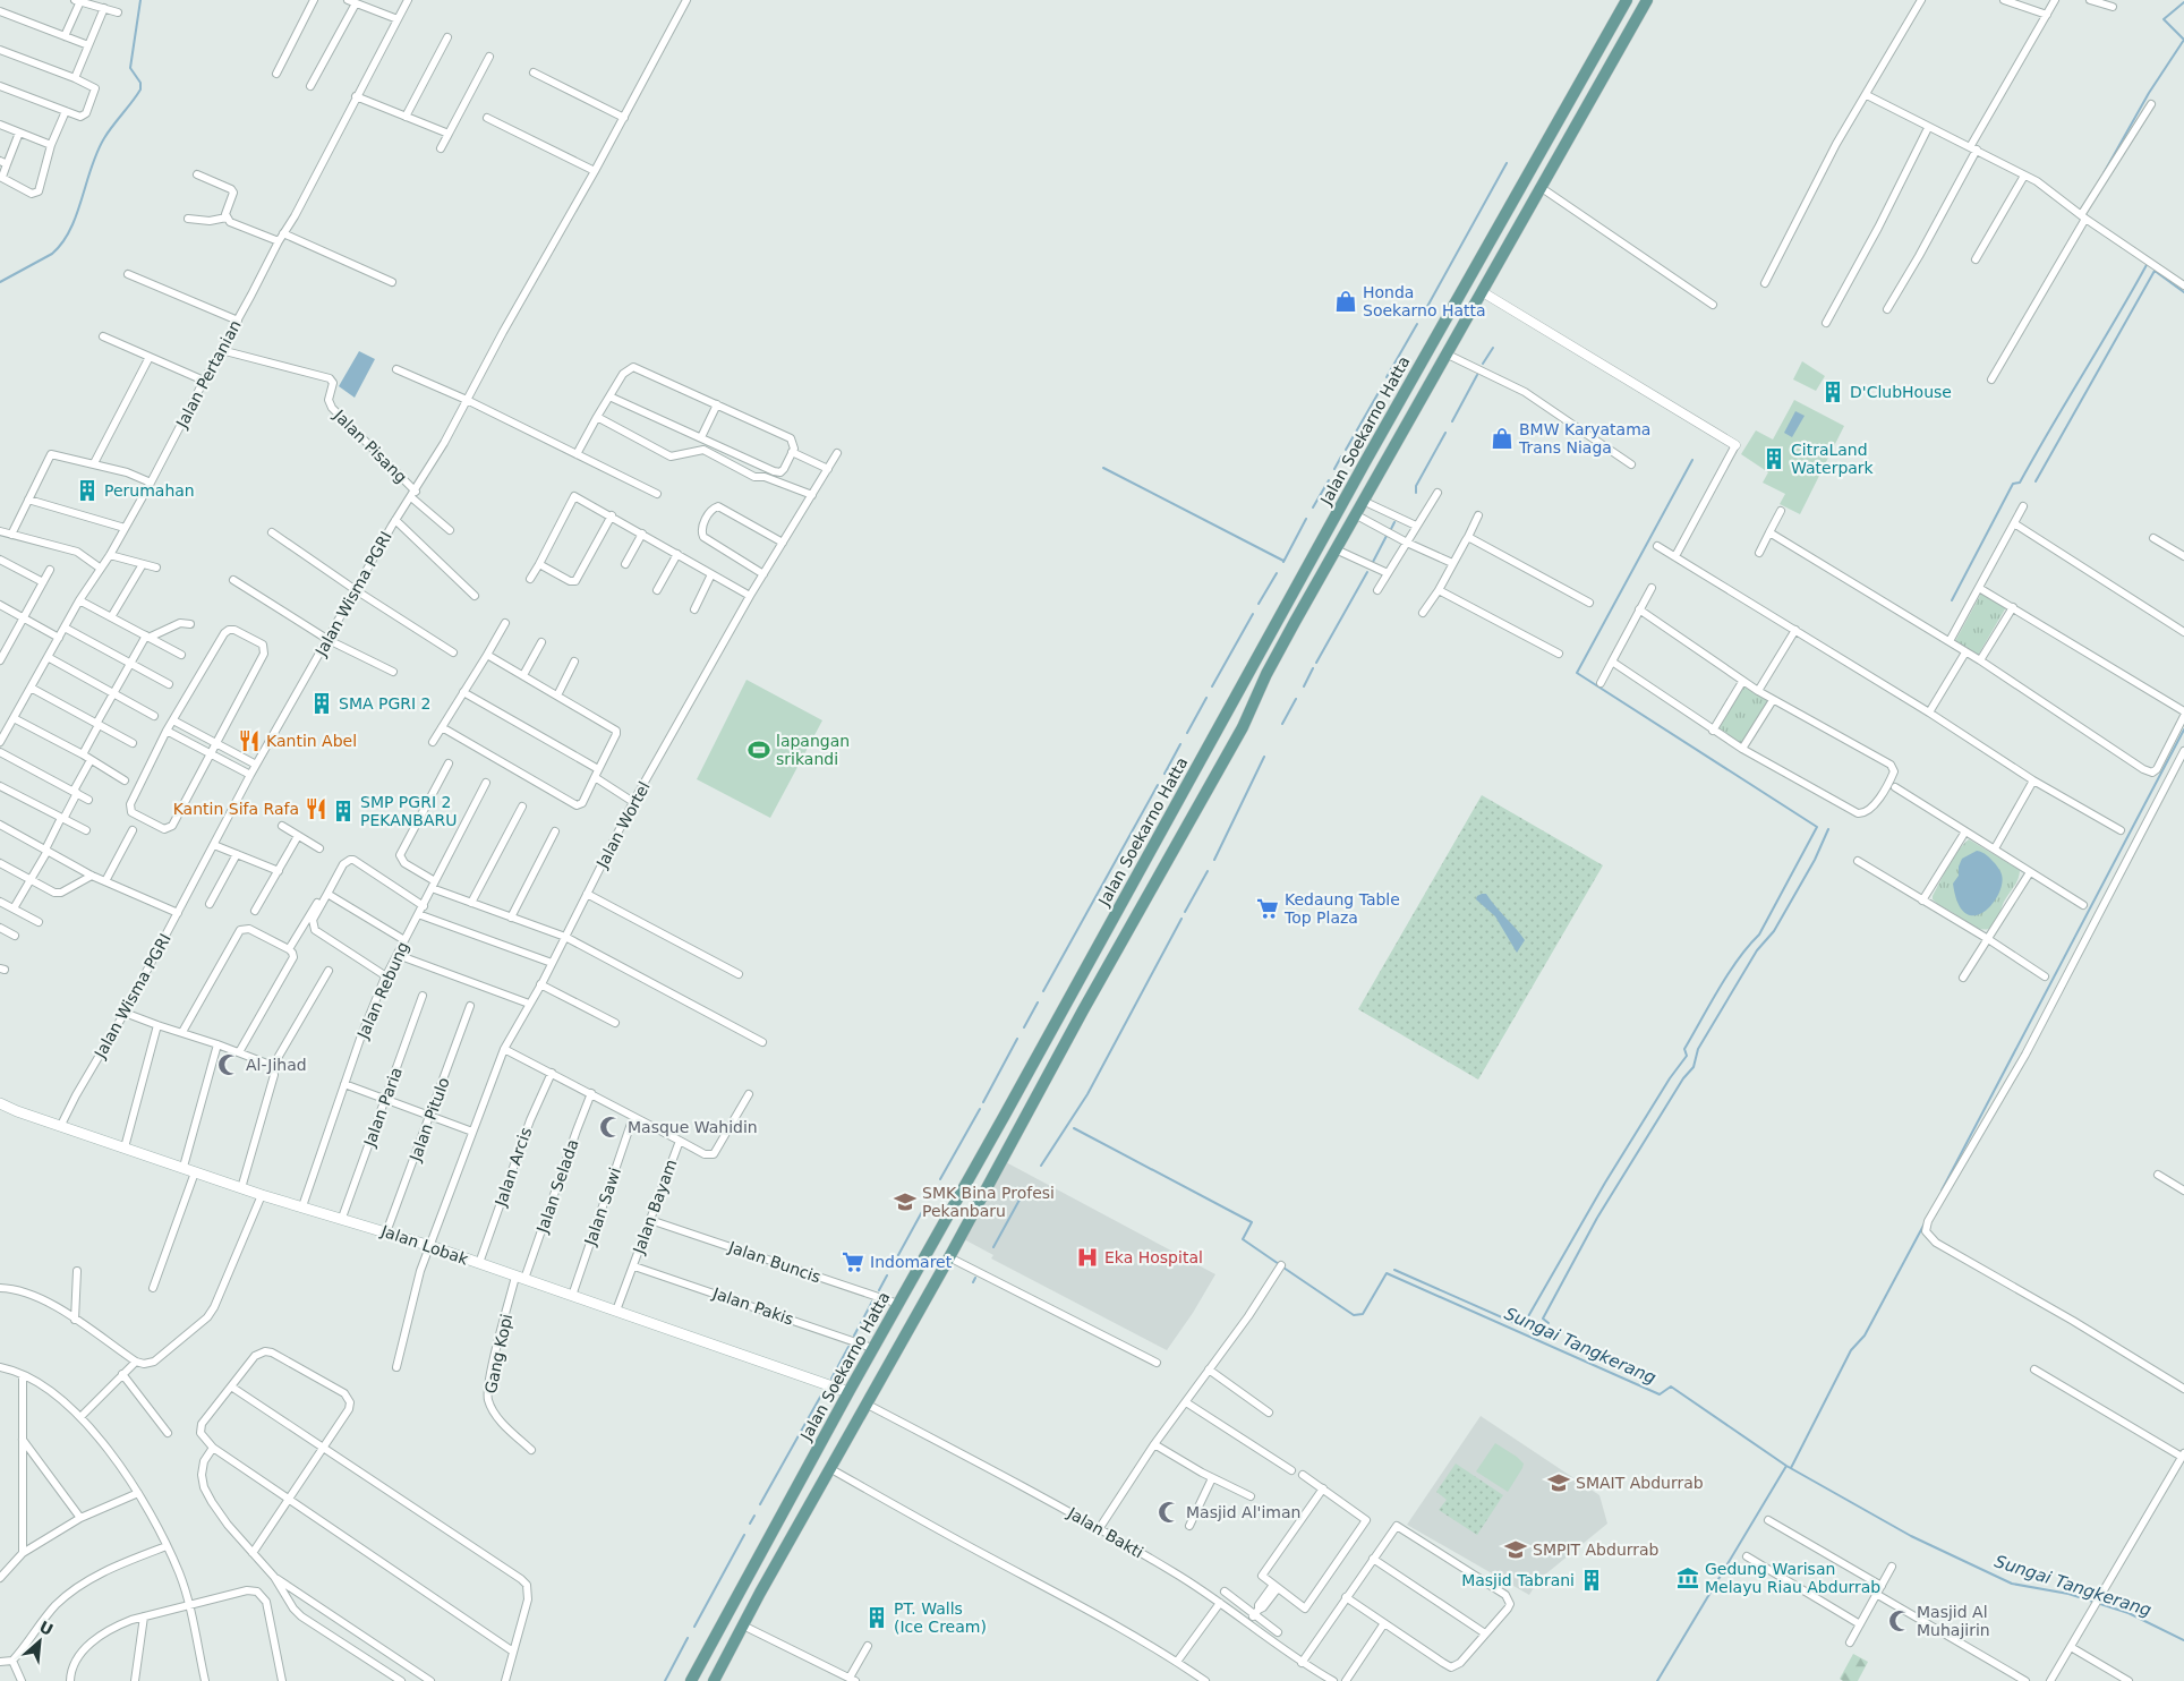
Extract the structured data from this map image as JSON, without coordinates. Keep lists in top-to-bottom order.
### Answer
{
  "streets": {
    "main road": ["Jalan Soekarno Hatta", "Jalan Lobak"],
    "street": [
      "Jalan Pertanian",
      "Jalan Pisang",
      "Jalan Wisma PGRI",
      "Jalan Wortel",
      "Jalan Rebung",
      "Jalan Paria",
      "Jalan Pitulo",
      "Jalan Arcis",
      "Jalan Selada",
      "Jalan Sawi",
      "Jalan Bayam",
      "Jalan Buncis",
      "Jalan Pakis",
      "Gang Kopi",
      "Jalan Bakti"
    ]
  },
  "crossings": [
    ["Jalan Pertanian", "Jalan Pisang"],
    ["Jalan Soekarno Hatta", "Jalan Lobak"],
    ["Jalan Soekarno Hatta", "Jalan Buncis"],
    ["Jalan Soekarno Hatta", "Jalan Pakis"],
    ["Jalan Soekarno Hatta", "Jalan Bakti"],
    ["Jalan Pisang", "Jalan Wisma PGRI"],
    ["Jalan Wisma PGRI", "Jalan Lobak"],
    ["Jalan Wortel", "Jalan Lobak"],
    ["Jalan Rebung", "Jalan Lobak"],
    ["Jalan Paria", "Jalan Lobak"],
    ["Jalan Pitulo", "Jalan Lobak"],
    ["Jalan Arcis", "Jalan Lobak"],
    ["Jalan Selada", "Jalan Lobak"],
    ["Jalan Selada", "Gang Kopi"],
    ["Jalan Sawi", "Jalan Lobak"],
    ["Jalan Bayam", "Jalan Lobak"],
    ["Jalan Bayam", "Jalan Buncis"],
    ["Jalan Bayam", "Jalan Pakis"],
    ["Jalan Lobak", "Gang Kopi"]
  ],
  "water": ["Sungai Tangkerang"],
  "places": {
    "shop": ["Honda Soekarno Hatta", "BMW Karyatama Trans Niaga"],
    "building": [
      "D'ClubHouse",
      "CitraLand Waterpark",
      "Perumahan",
      "SMA PGRI 2",
      "SMP PGRI 2 PEKANBARU",
      "Masjid Tabrani",
      "PT. Walls (Ice Cream)"
    ],
    "restaurant": ["Kantin Abel", "Kantin Sifa Rafa"],
    "sports": ["lapangan srikandi"],
    "supermarket": ["Kedaung Table Top Plaza", "Indomaret"],
    "mosque": [
      "Al-Jihad",
      "Masque Wahidin",
      "Masjid Al'iman",
      "Masjid Al Muhajirin"
    ],
    "school or university": ["SMK Bina Profesi Pekanbaru", "SMAIT Abdurrab", "SMPIT Abdurrab"],
    "hospital": ["Eka Hospital"],
    "museum": ["Gedung Warisan Melayu Riau Abdurrab"]
  },
  "north": "top right"
}
